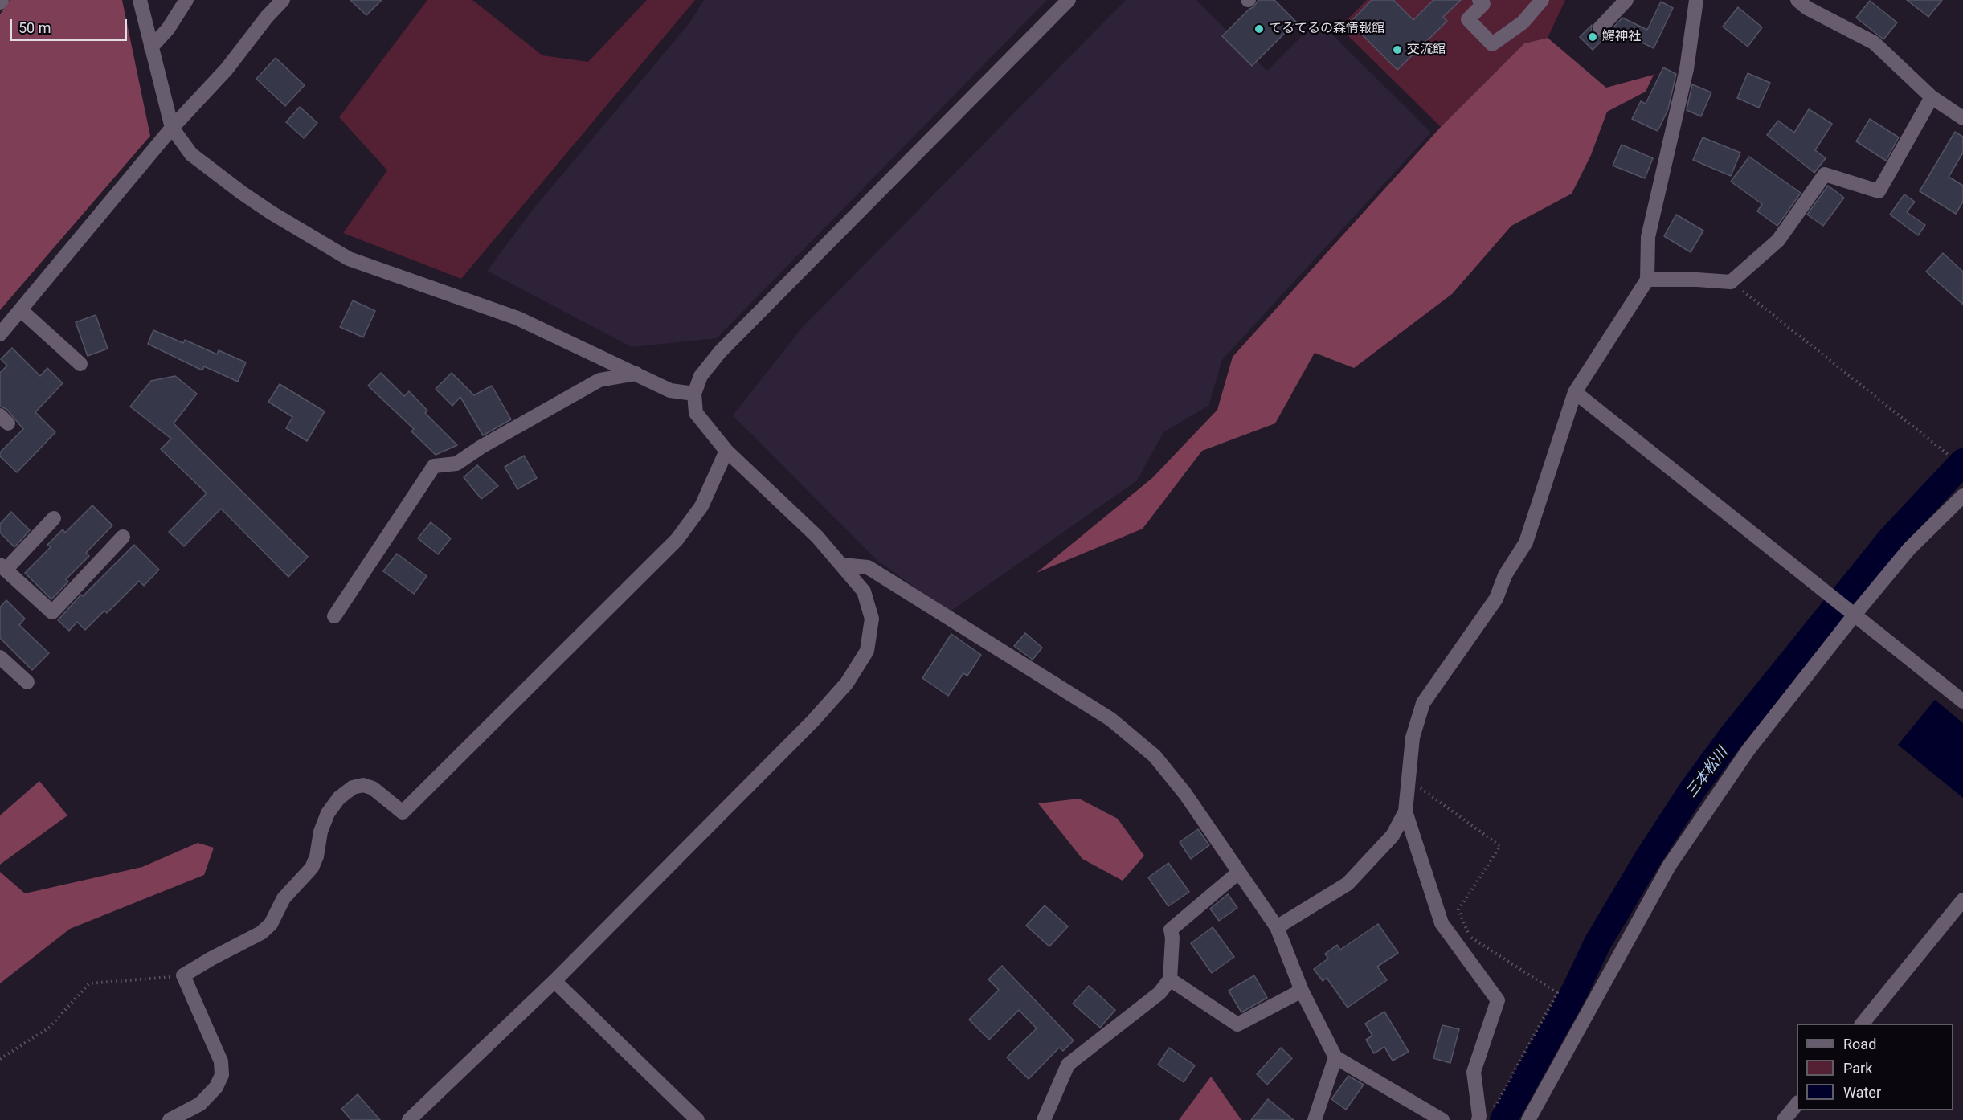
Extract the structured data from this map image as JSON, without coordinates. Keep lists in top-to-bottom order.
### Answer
{
  "water": ["三本松川"],
  "places": ["てるてるの森情報館", "鰐神社", "交流館"],
  "legend": ["Road", "Park", "Water"],
  "scale_bar": "50 m"
}
